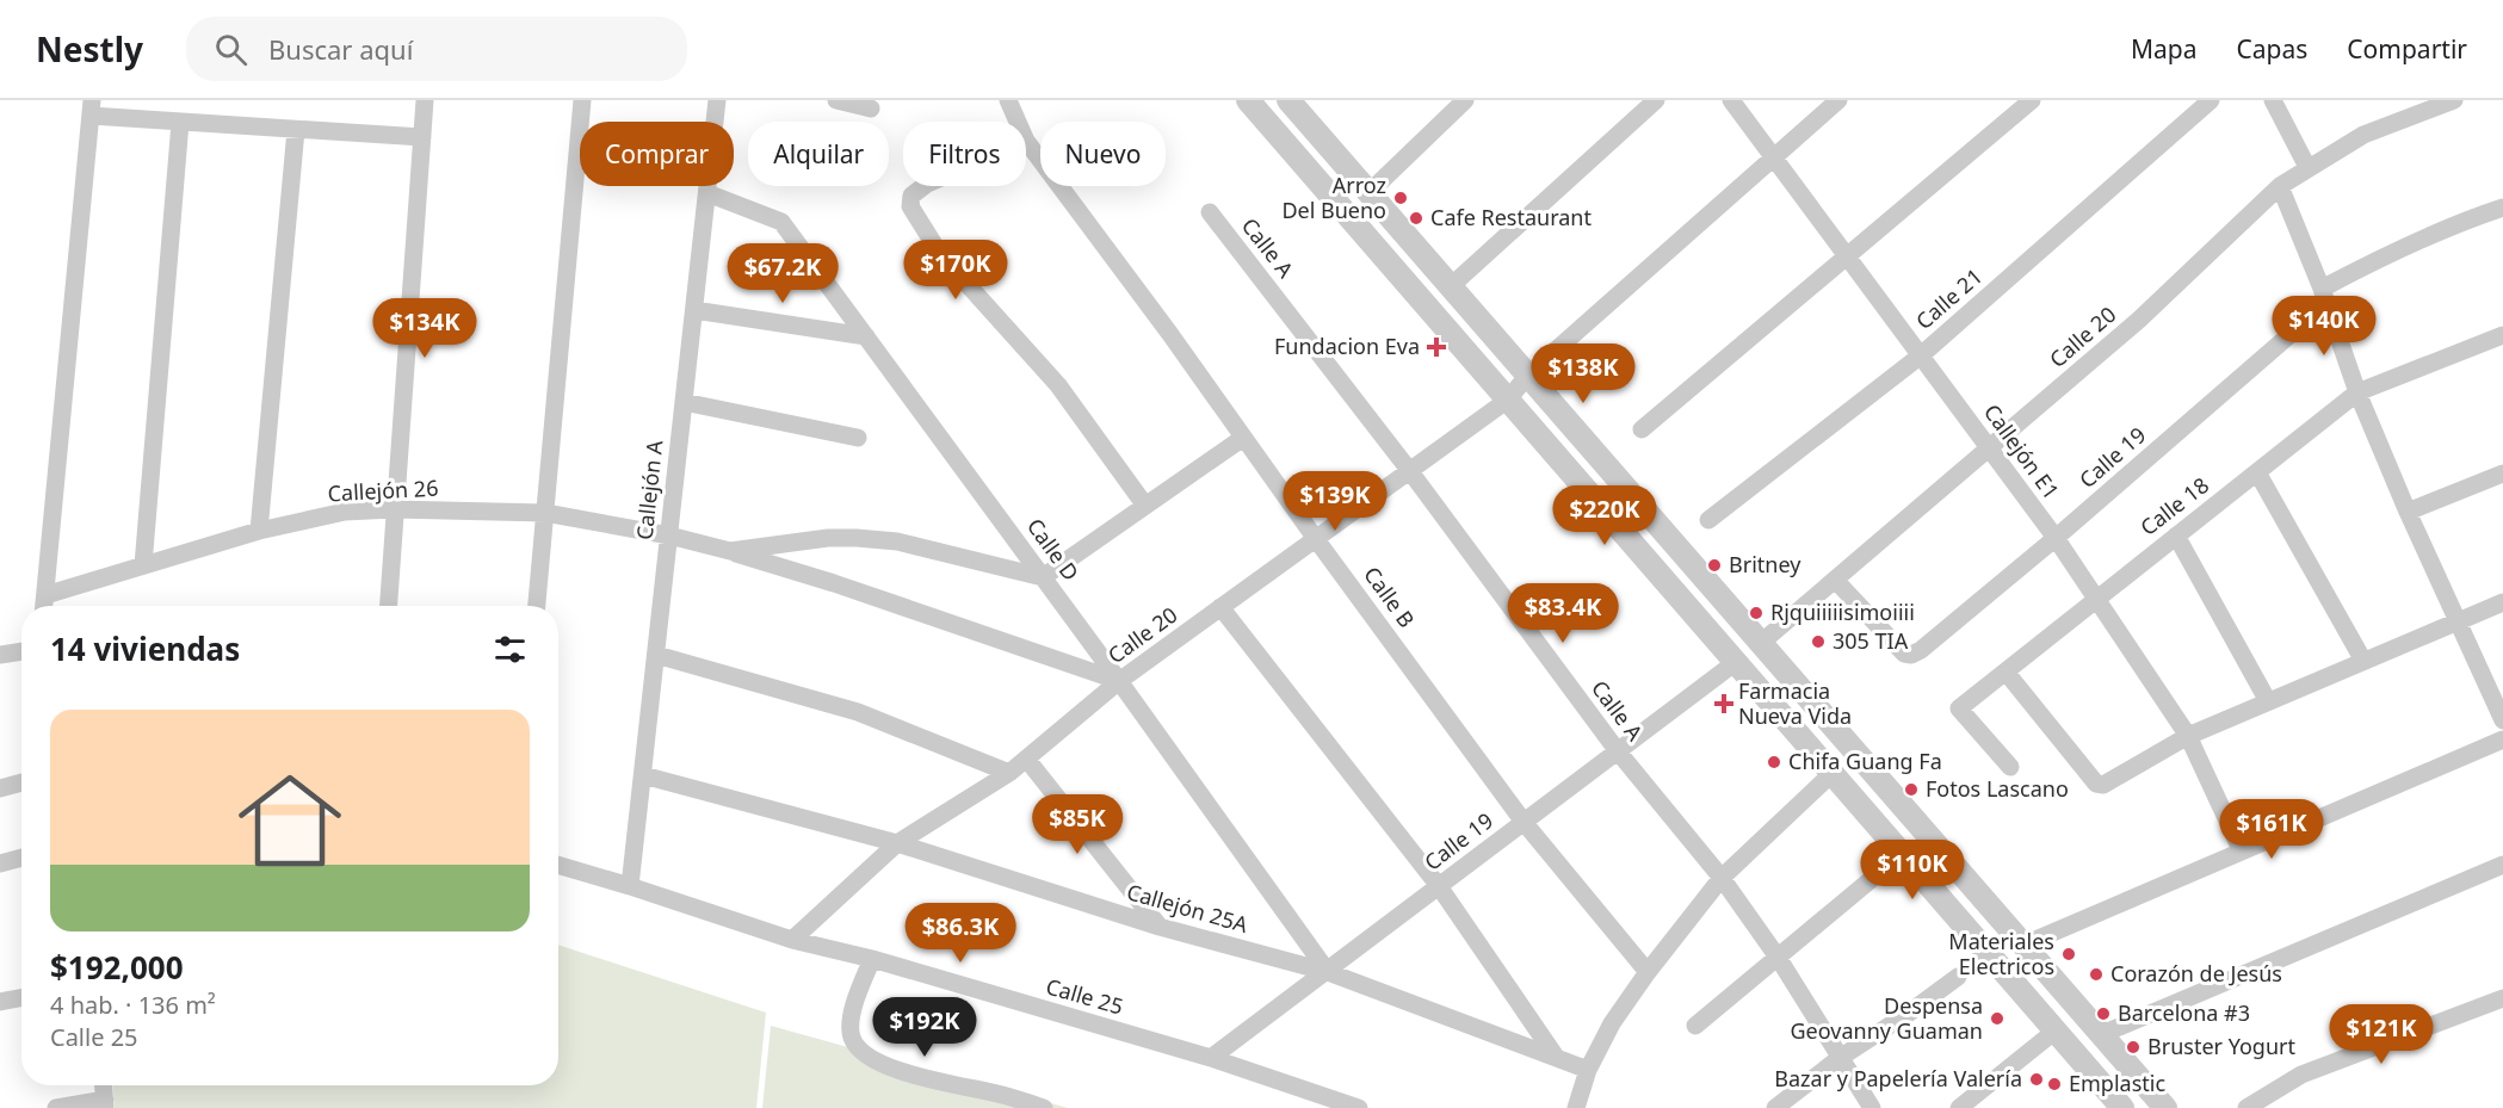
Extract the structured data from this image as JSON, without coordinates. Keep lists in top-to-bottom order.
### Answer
{
  "streets": {
    "street": [
      "Calle A",
      "Calle 21",
      "Calle 20",
      "Callejón E1",
      "Calle 19",
      "Callejón A",
      "Callejón 26",
      "Calle 18",
      "Calle D",
      "Calle B",
      "Callejón 25A",
      "Calle 25"
    ]
  },
  "crossings": [
    ["Calle A", "Calle 20"],
    ["Calle A", "Calle 19"],
    ["Calle 21", "Callejón E1"],
    ["Calle 20", "Callejón E1"],
    ["Calle 20", "Calle 19"],
    ["Calle 20", "Callejón 26"],
    ["Calle 20", "Calle D"],
    ["Calle 20", "Calle B"],
    ["Calle 20", "Callejón 25A"],
    ["Calle 20", "Calle 25"],
    ["Callejón E1", "Calle 19"],
    ["Callejón E1", "Calle 18"],
    ["Calle 19", "Calle D"],
    ["Calle 19", "Calle B"],
    ["Calle 19", "Callejón 25A"],
    ["Calle 19", "Calle 25"],
    ["Callejón A", "Callejón 26"],
    ["Callejón A", "Calle D"],
    ["Callejón A", "Callejón 25A"],
    ["Callejón A", "Calle 25"],
    ["Callejón 26", "Calle D"],
    ["Calle D", "Callejón 25A"]
  ],
  "places": {
    "other": [
      "Arroz Del Bueno",
      "Cafe Restaurant",
      "Britney",
      "Rjquiiiiisimoiiii",
      "305 TIA",
      "Chifa Guang Fa",
      "Fotos Lascano",
      "Materiales Electricos",
      "Corazón de Jesús",
      "Barcelona #3",
      "Despensa Geovanny Guaman",
      "Bruster Yogurt",
      "Bazar y Papelería Valería",
      "Emplastic"
    ],
    "health": ["Fundacion Eva", "Farmacia Nueva Vida"]
  },
  "page": {
    "header": "Nestly",
    "search": "Buscar aquí",
    "nav": ["Mapa", "Capas", "Compartir"],
    "chip": [
      "Comprar",
      "Alquilar",
      "Filtros",
      "Nuevo"
    ],
    "price": [
      "$170K",
      "$67.2K",
      "$140K",
      "$134K",
      "$138K",
      "$139K",
      "$220K",
      "$83.4K",
      "$85K",
      "$161K",
      "$110K",
      "$86.3K",
      "$192K",
      "$121K"
    ],
    "heading": "14 viviendas",
    "list": [
      {
        "name": "$192,000",
        "note": "4 hab. · 136 m² · Calle 25"
      }
    ]
  }
}
